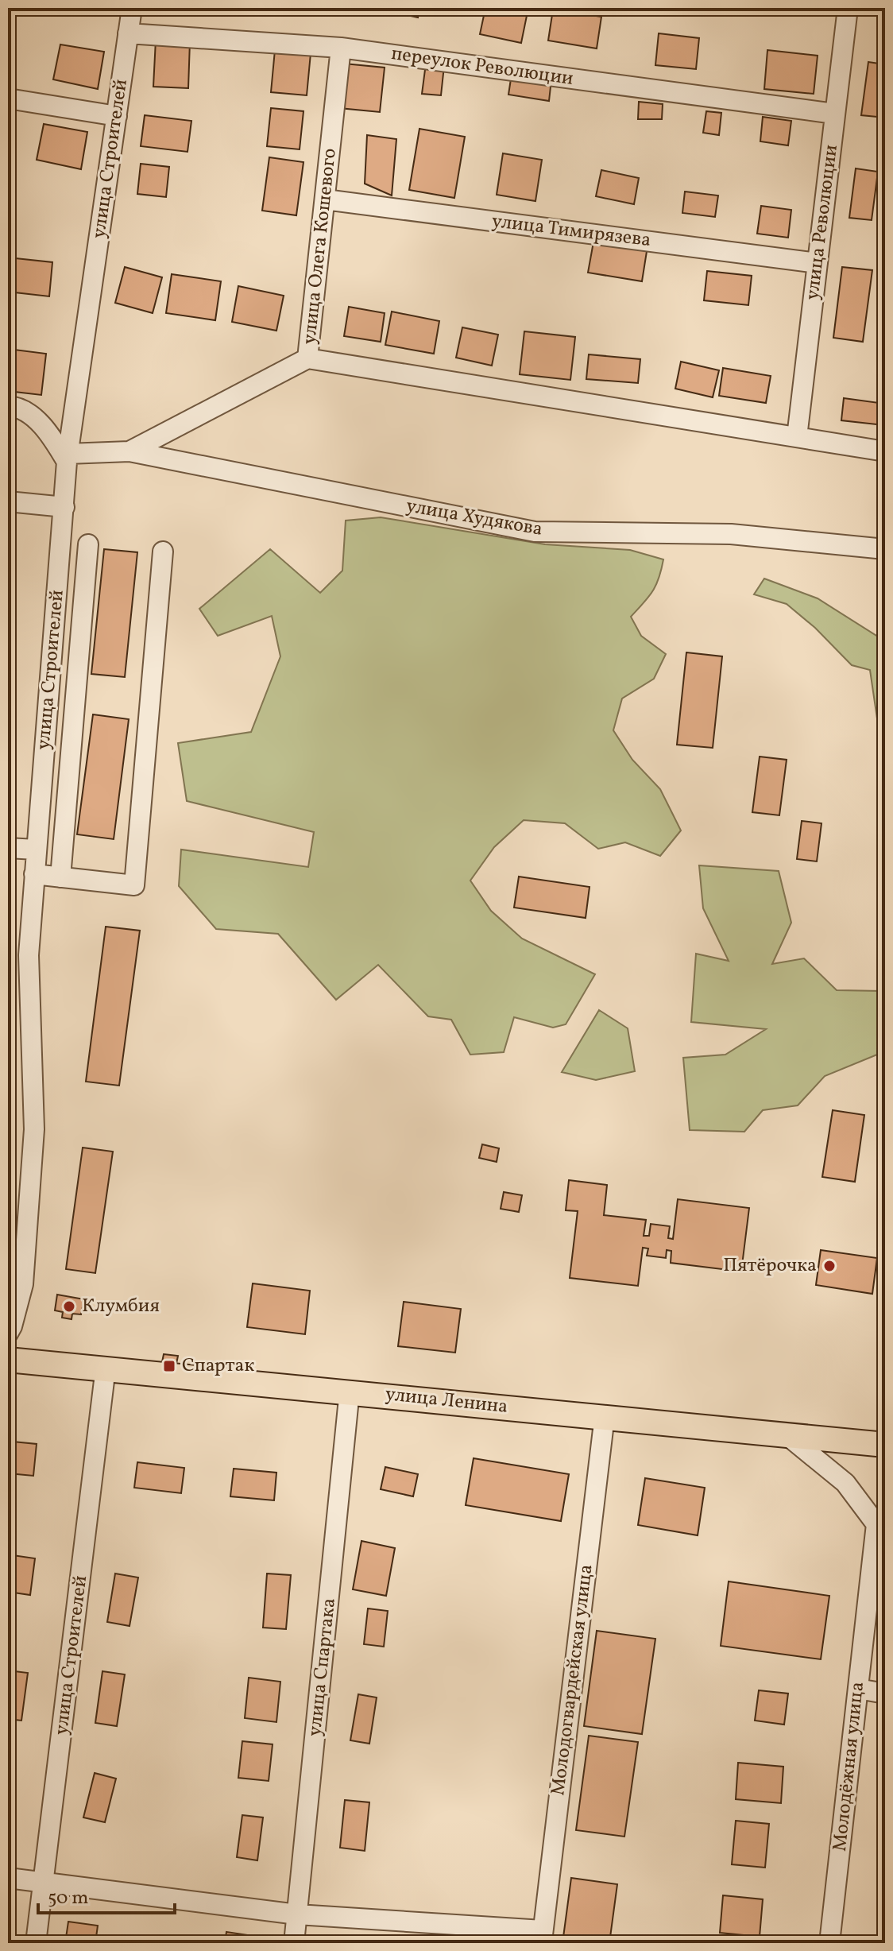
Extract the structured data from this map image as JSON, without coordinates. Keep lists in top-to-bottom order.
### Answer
{
  "streets": {
    "main road": ["улица Ленина"],
    "street": [
      "переулок Революции",
      "улица Строителей",
      "улица Революции",
      "улица Тимирязева",
      "улица Олега Кошевого",
      "улица Худякова",
      "улица Спартака",
      "Молодогвардейская улица",
      "Молодёжная улица"
    ]
  },
  "crossings": [
    ["переулок Революции", "улица Строителей"],
    ["переулок Революции", "улица Революции"],
    ["переулок Революции", "улица Олега Кошевого"],
    ["улица Строителей", "улица Худякова"],
    ["улица Строителей", "улица Ленина"],
    ["улица Революции", "улица Тимирязева"],
    ["улица Тимирязева", "улица Олега Кошевого"],
    ["улица Олега Кошевого", "улица Худякова"],
    ["улица Ленина", "улица Спартака"],
    ["улица Ленина", "Молодогвардейская улица"],
    ["улица Ленина", "Молодёжная улица"]
  ],
  "places": {
    "other": ["Пятёрочка", "Клумбия"],
    "transit": ["Спартак"]
  },
  "scale_bar": "50 m"
}
